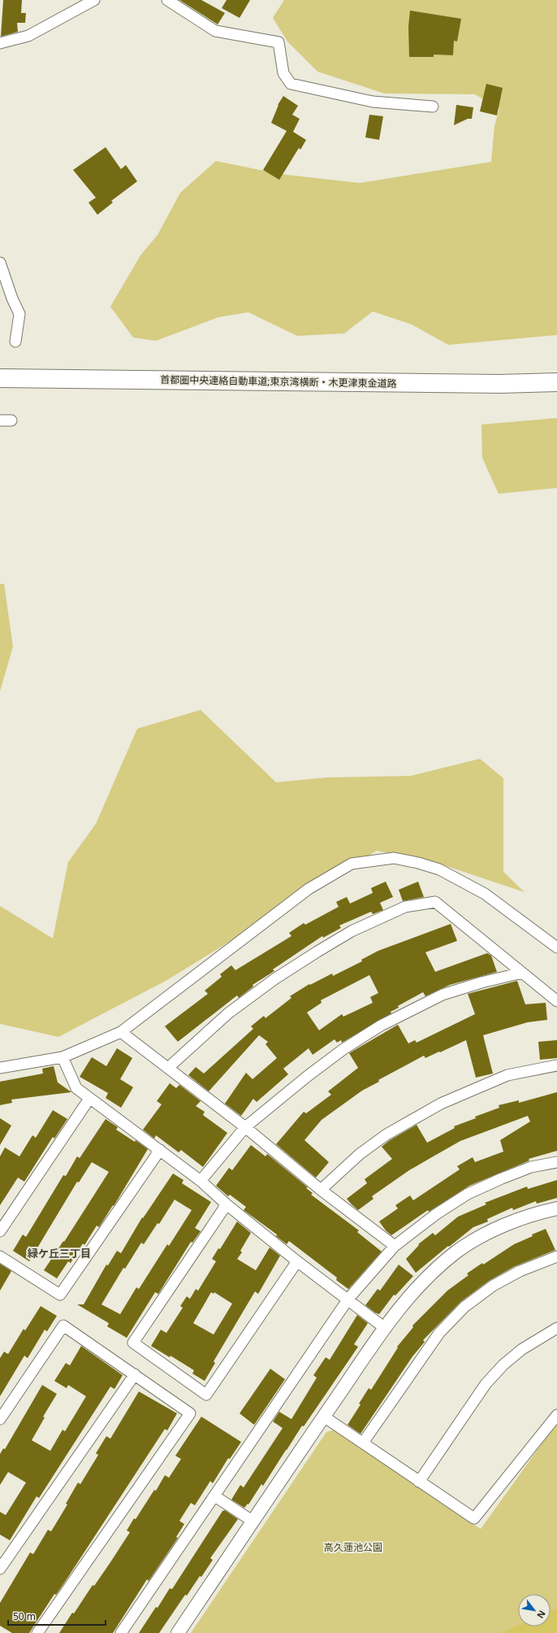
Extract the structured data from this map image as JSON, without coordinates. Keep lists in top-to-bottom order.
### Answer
{
  "streets": {
    "highway": ["首都圏中央連絡自動車道;東京湾横断・木更津東金道路"]
  },
  "districts": ["緑ケ丘三丁目"],
  "parks": ["高久蓮池公園"],
  "scale_bar": "50 m",
  "north": "bottom right"
}
